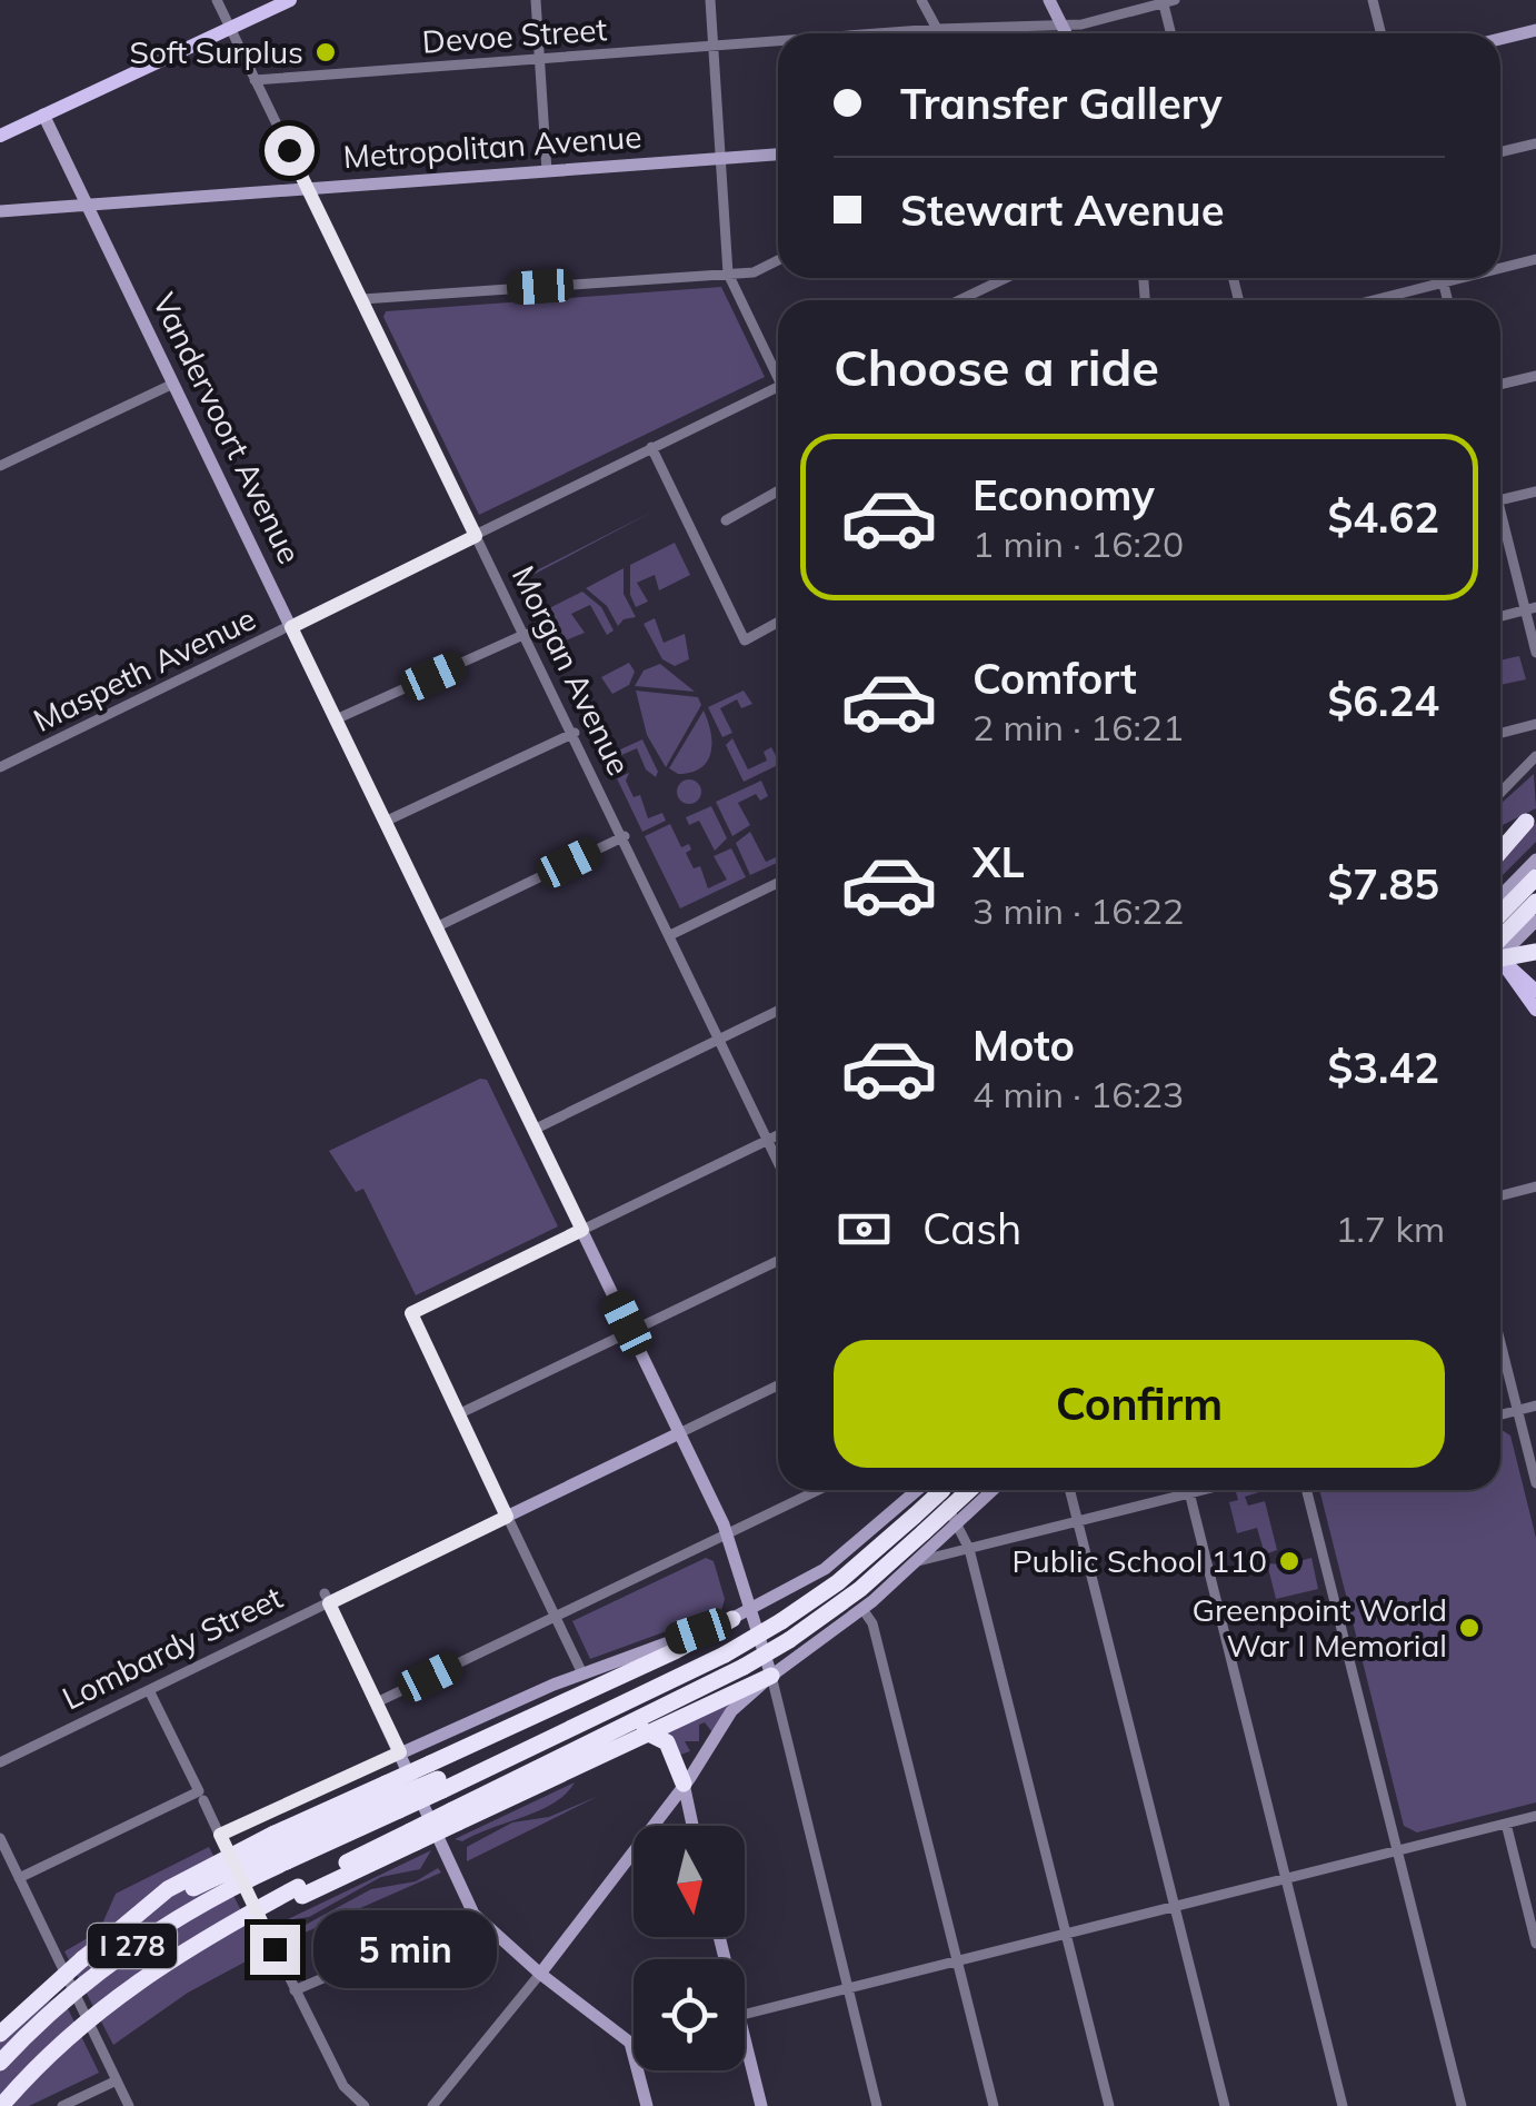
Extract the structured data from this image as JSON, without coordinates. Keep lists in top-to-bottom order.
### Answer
{
  "streets": {
    "highway": ["I 278"],
    "main road": ["Metropolitan Avenue", "Vandervoort Avenue", "Lombardy Street"],
    "street": ["Devoe Street", "Maspeth Avenue", "Morgan Avenue"]
  },
  "crossings": [
    ["Devoe Street", "Morgan Avenue"],
    ["Metropolitan Avenue", "Vandervoort Avenue"],
    ["Metropolitan Avenue", "Morgan Avenue"],
    ["Vandervoort Avenue", "Maspeth Avenue"],
    ["Vandervoort Avenue", "Lombardy Street"],
    ["Maspeth Avenue", "Morgan Avenue"]
  ],
  "places": ["Soft Surplus", "Public School 110", "Greenpoint World War I Memorial"],
  "north": "bottom",
  "page": {
    "banner": ["Transfer Gallery", "Stewart Avenue"],
    "heading": "Choose a ride",
    "list": [
      {
        "name": "Economy",
        "note": "1 min · 16:20",
        "value": "$4.62"
      },
      {
        "name": "Comfort",
        "note": "2 min · 16:21",
        "value": "$6.24"
      },
      {
        "name": "XL",
        "note": "3 min · 16:22",
        "value": "$7.85"
      },
      {
        "name": "Moto",
        "note": "4 min · 16:23",
        "value": "$3.42"
      }
    ],
    "pay": ["Cash", "1.7 km"],
    "buttons": "Confirm",
    "bubble": "5 min"
  }
}
